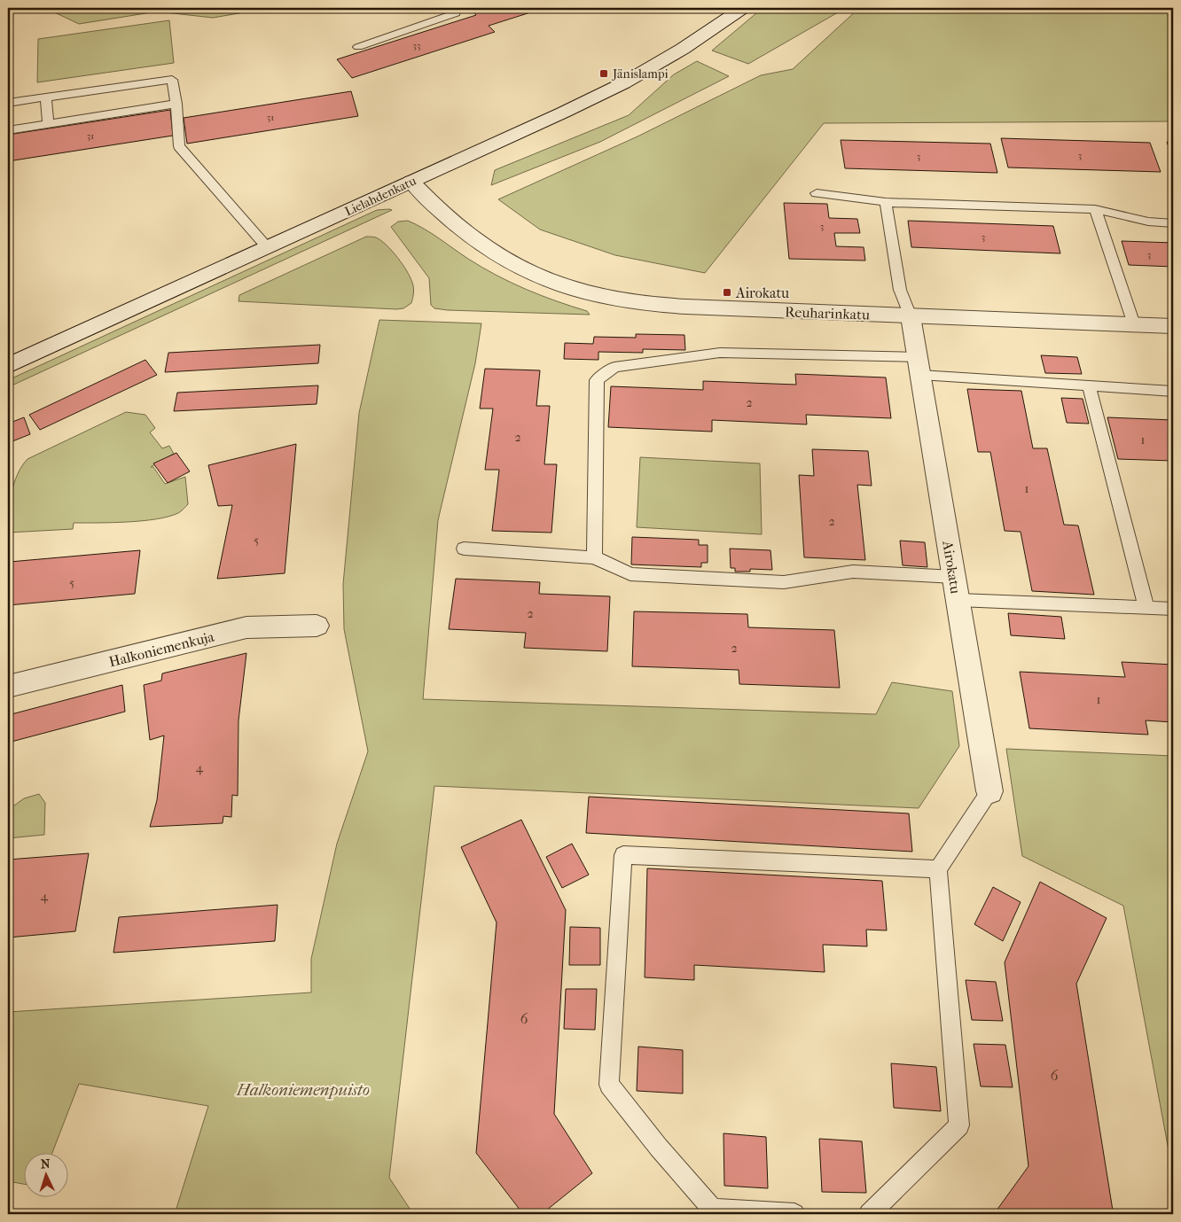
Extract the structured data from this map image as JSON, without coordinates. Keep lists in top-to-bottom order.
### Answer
{
  "streets": {
    "street": [
      "Lielahdenkatu",
      "Reuharinkatu",
      "Airokatu",
      "Halkoniemenkuja"
    ]
  },
  "crossings": [
    ["Lielahdenkatu", "Reuharinkatu"],
    ["Reuharinkatu", "Airokatu"]
  ],
  "parks": ["Halkoniemenpuisto"],
  "places": {
    "transit": ["Jänislampi", "Airokatu"]
  },
  "house_numbers": [
    "33",
    "31",
    "31",
    "3",
    "3",
    "3",
    "3",
    "3",
    "2",
    "2",
    "1",
    "1",
    "2",
    "5",
    "5",
    "2",
    "2",
    "1",
    "4",
    "4",
    "6",
    "6"
  ],
  "north": "top"
}
